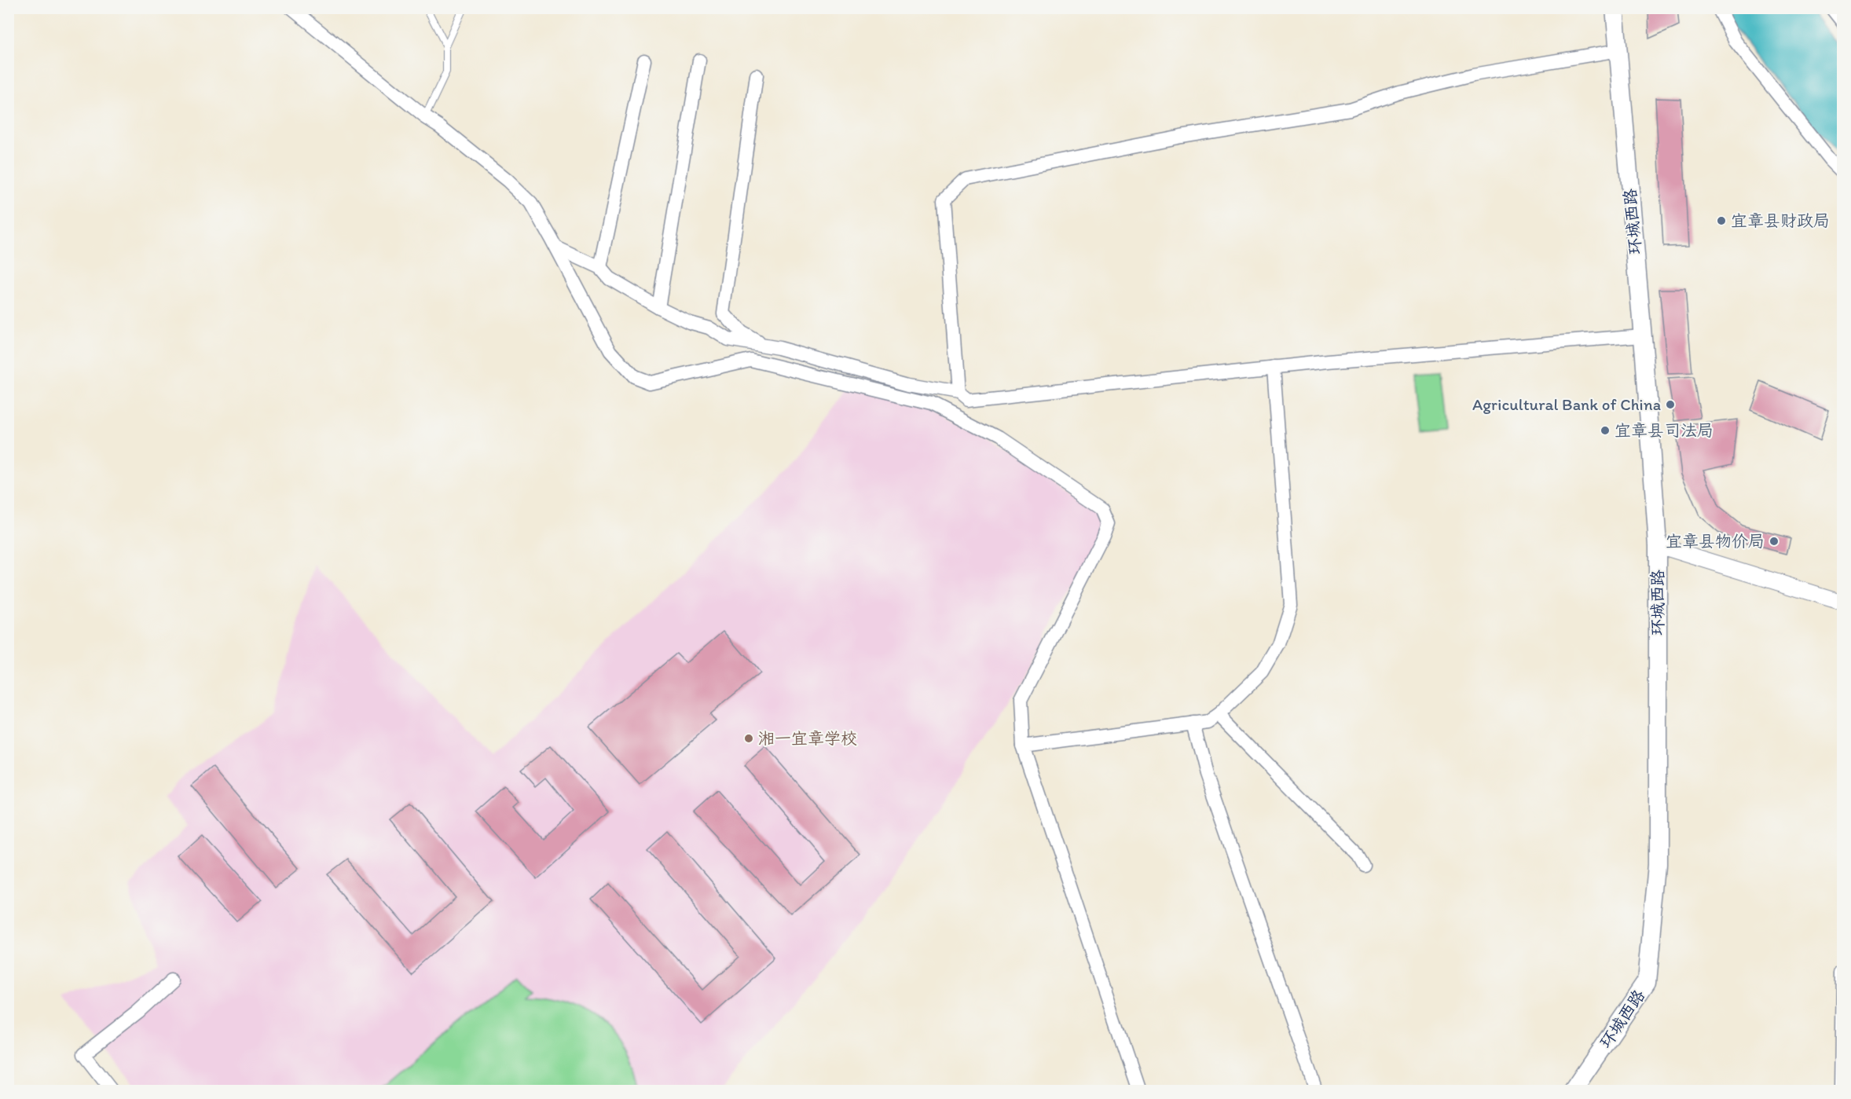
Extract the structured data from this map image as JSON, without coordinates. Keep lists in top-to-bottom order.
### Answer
{
  "streets": {
    "main road": ["环城西路"]
  },
  "places": [
    "宜章县财政局",
    "Agricultural Bank of China",
    "宜章县司法局",
    "宜章县物价局",
    "湘一宜章学校"
  ]
}
